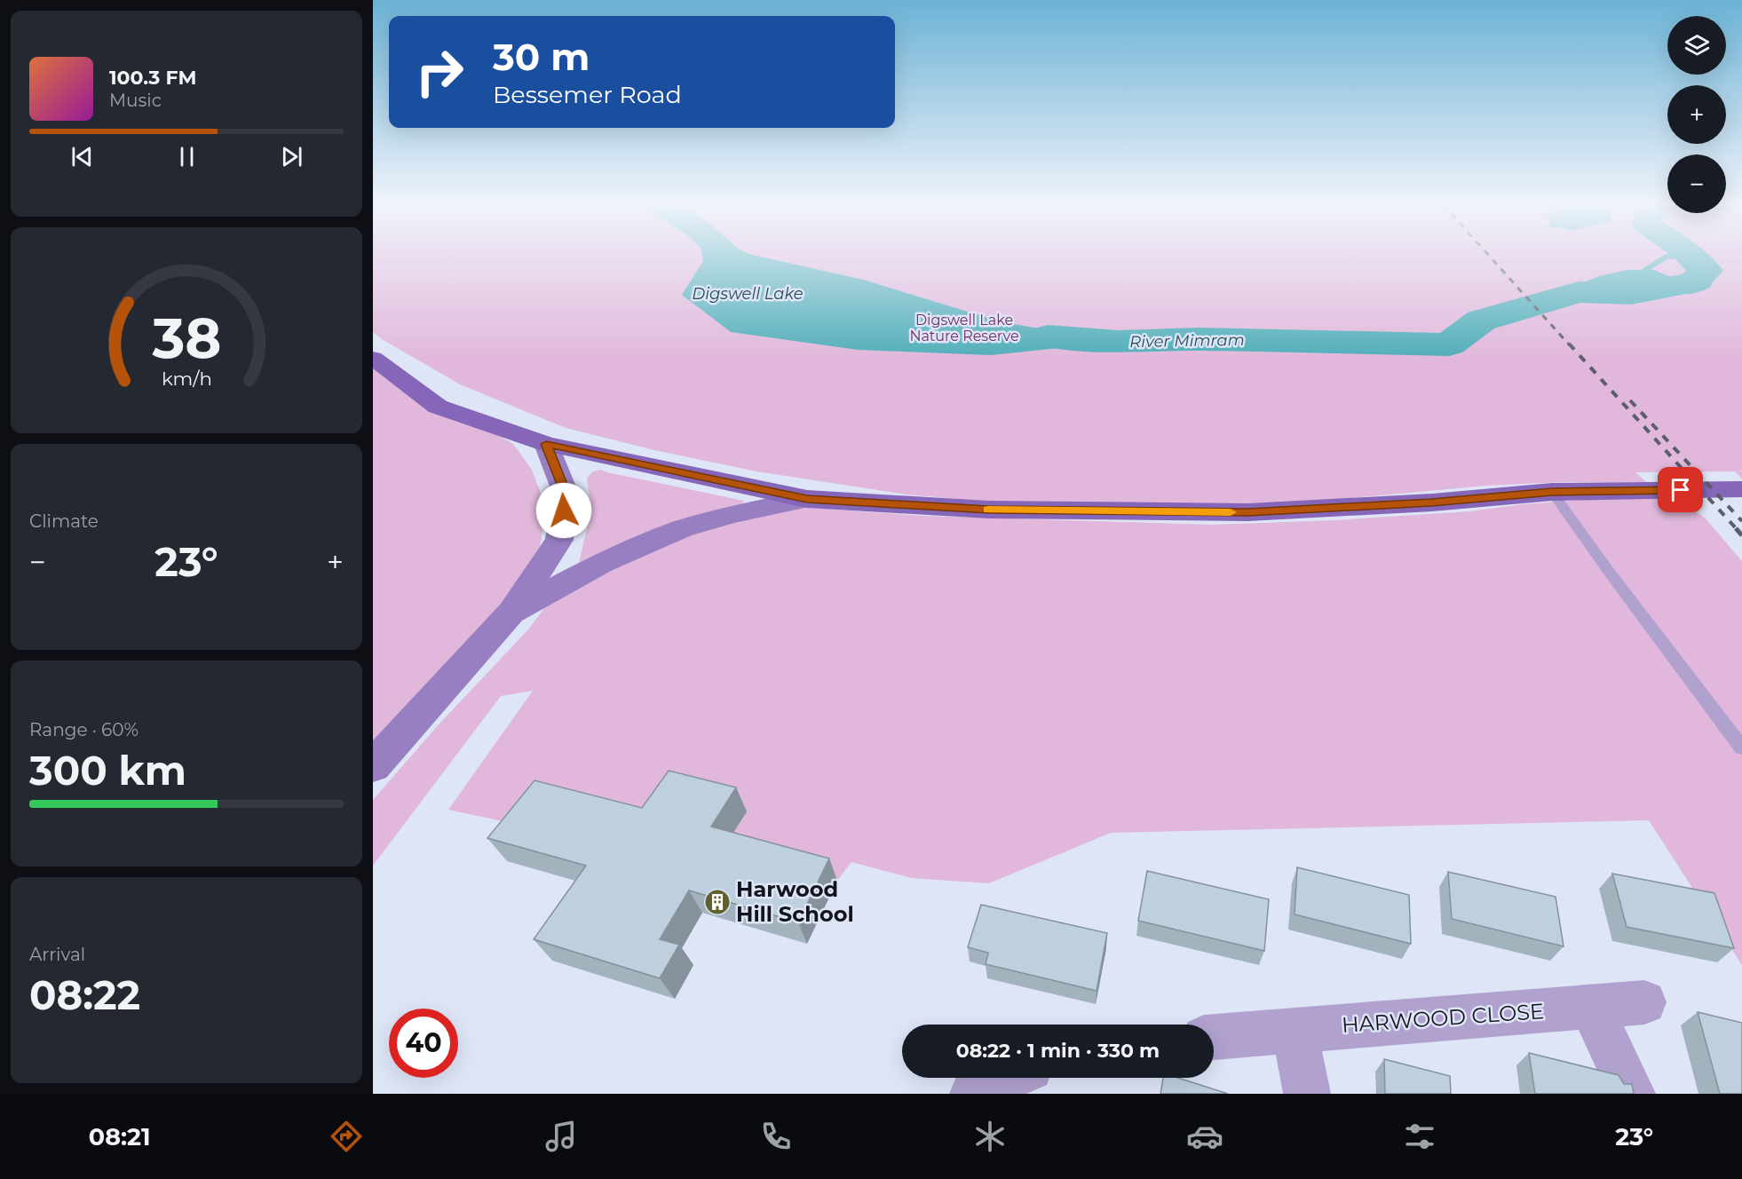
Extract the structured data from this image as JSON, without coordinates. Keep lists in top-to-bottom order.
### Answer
{
  "streets": {
    "street": ["HARWOOD CLOSE"]
  },
  "water": ["Digswell Lake", "River Mimram"],
  "parks": ["Digswell Lake Nature Reserve"],
  "places": {
    "building": ["Harwood Hill School"]
  },
  "page": {
    "map_buttons": ["+", "−"],
    "turn": ["30 m", "Bessemer Road"],
    "song": ["100.3 FM", "Music"],
    "tile": [
      "Climate",
      ["Range · 60%", "300 km"],
      ["Arrival", "08:22"]
    ],
    "heat": ["−", "23°", "+"],
    "limit": "40",
    "trip": "08:22 · 1 min · 330 m",
    "tabs": ["08:21", "23°"],
    "gauge": ["38", "km/h"]
  }
}
